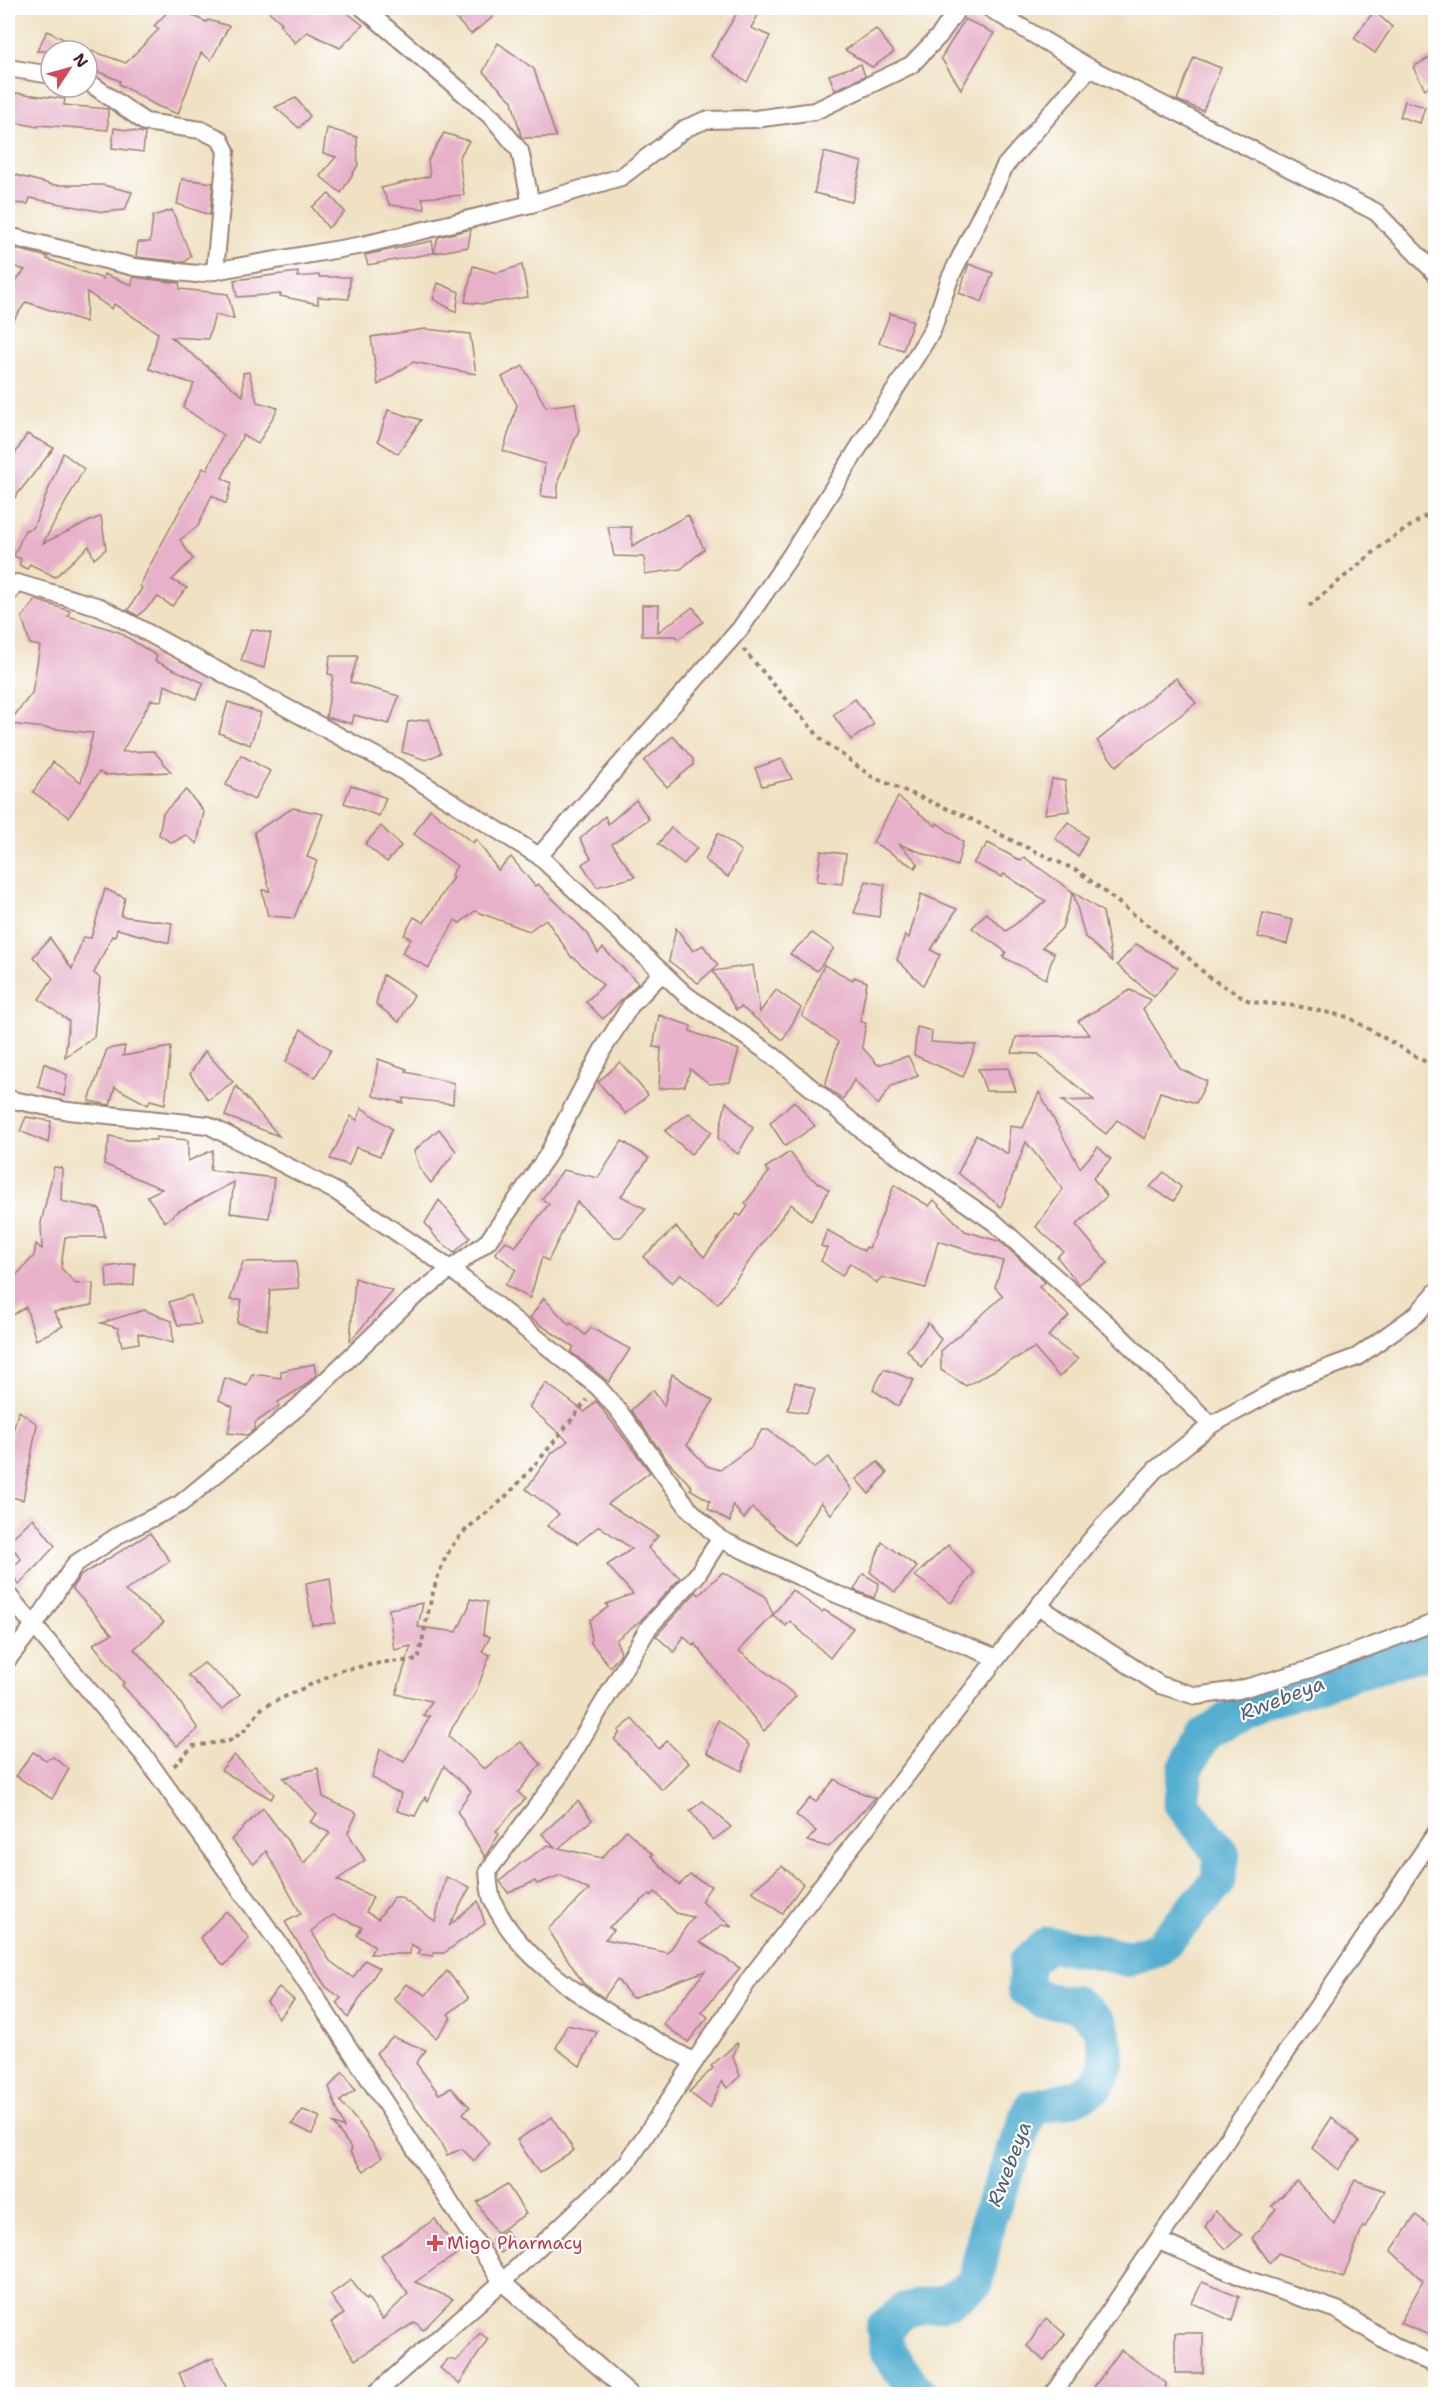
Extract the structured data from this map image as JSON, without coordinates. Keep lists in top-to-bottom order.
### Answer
{
  "water": ["Rwebeya"],
  "places": {
    "health": ["Migo Pharmacy"]
  },
  "north": "top right"
}
